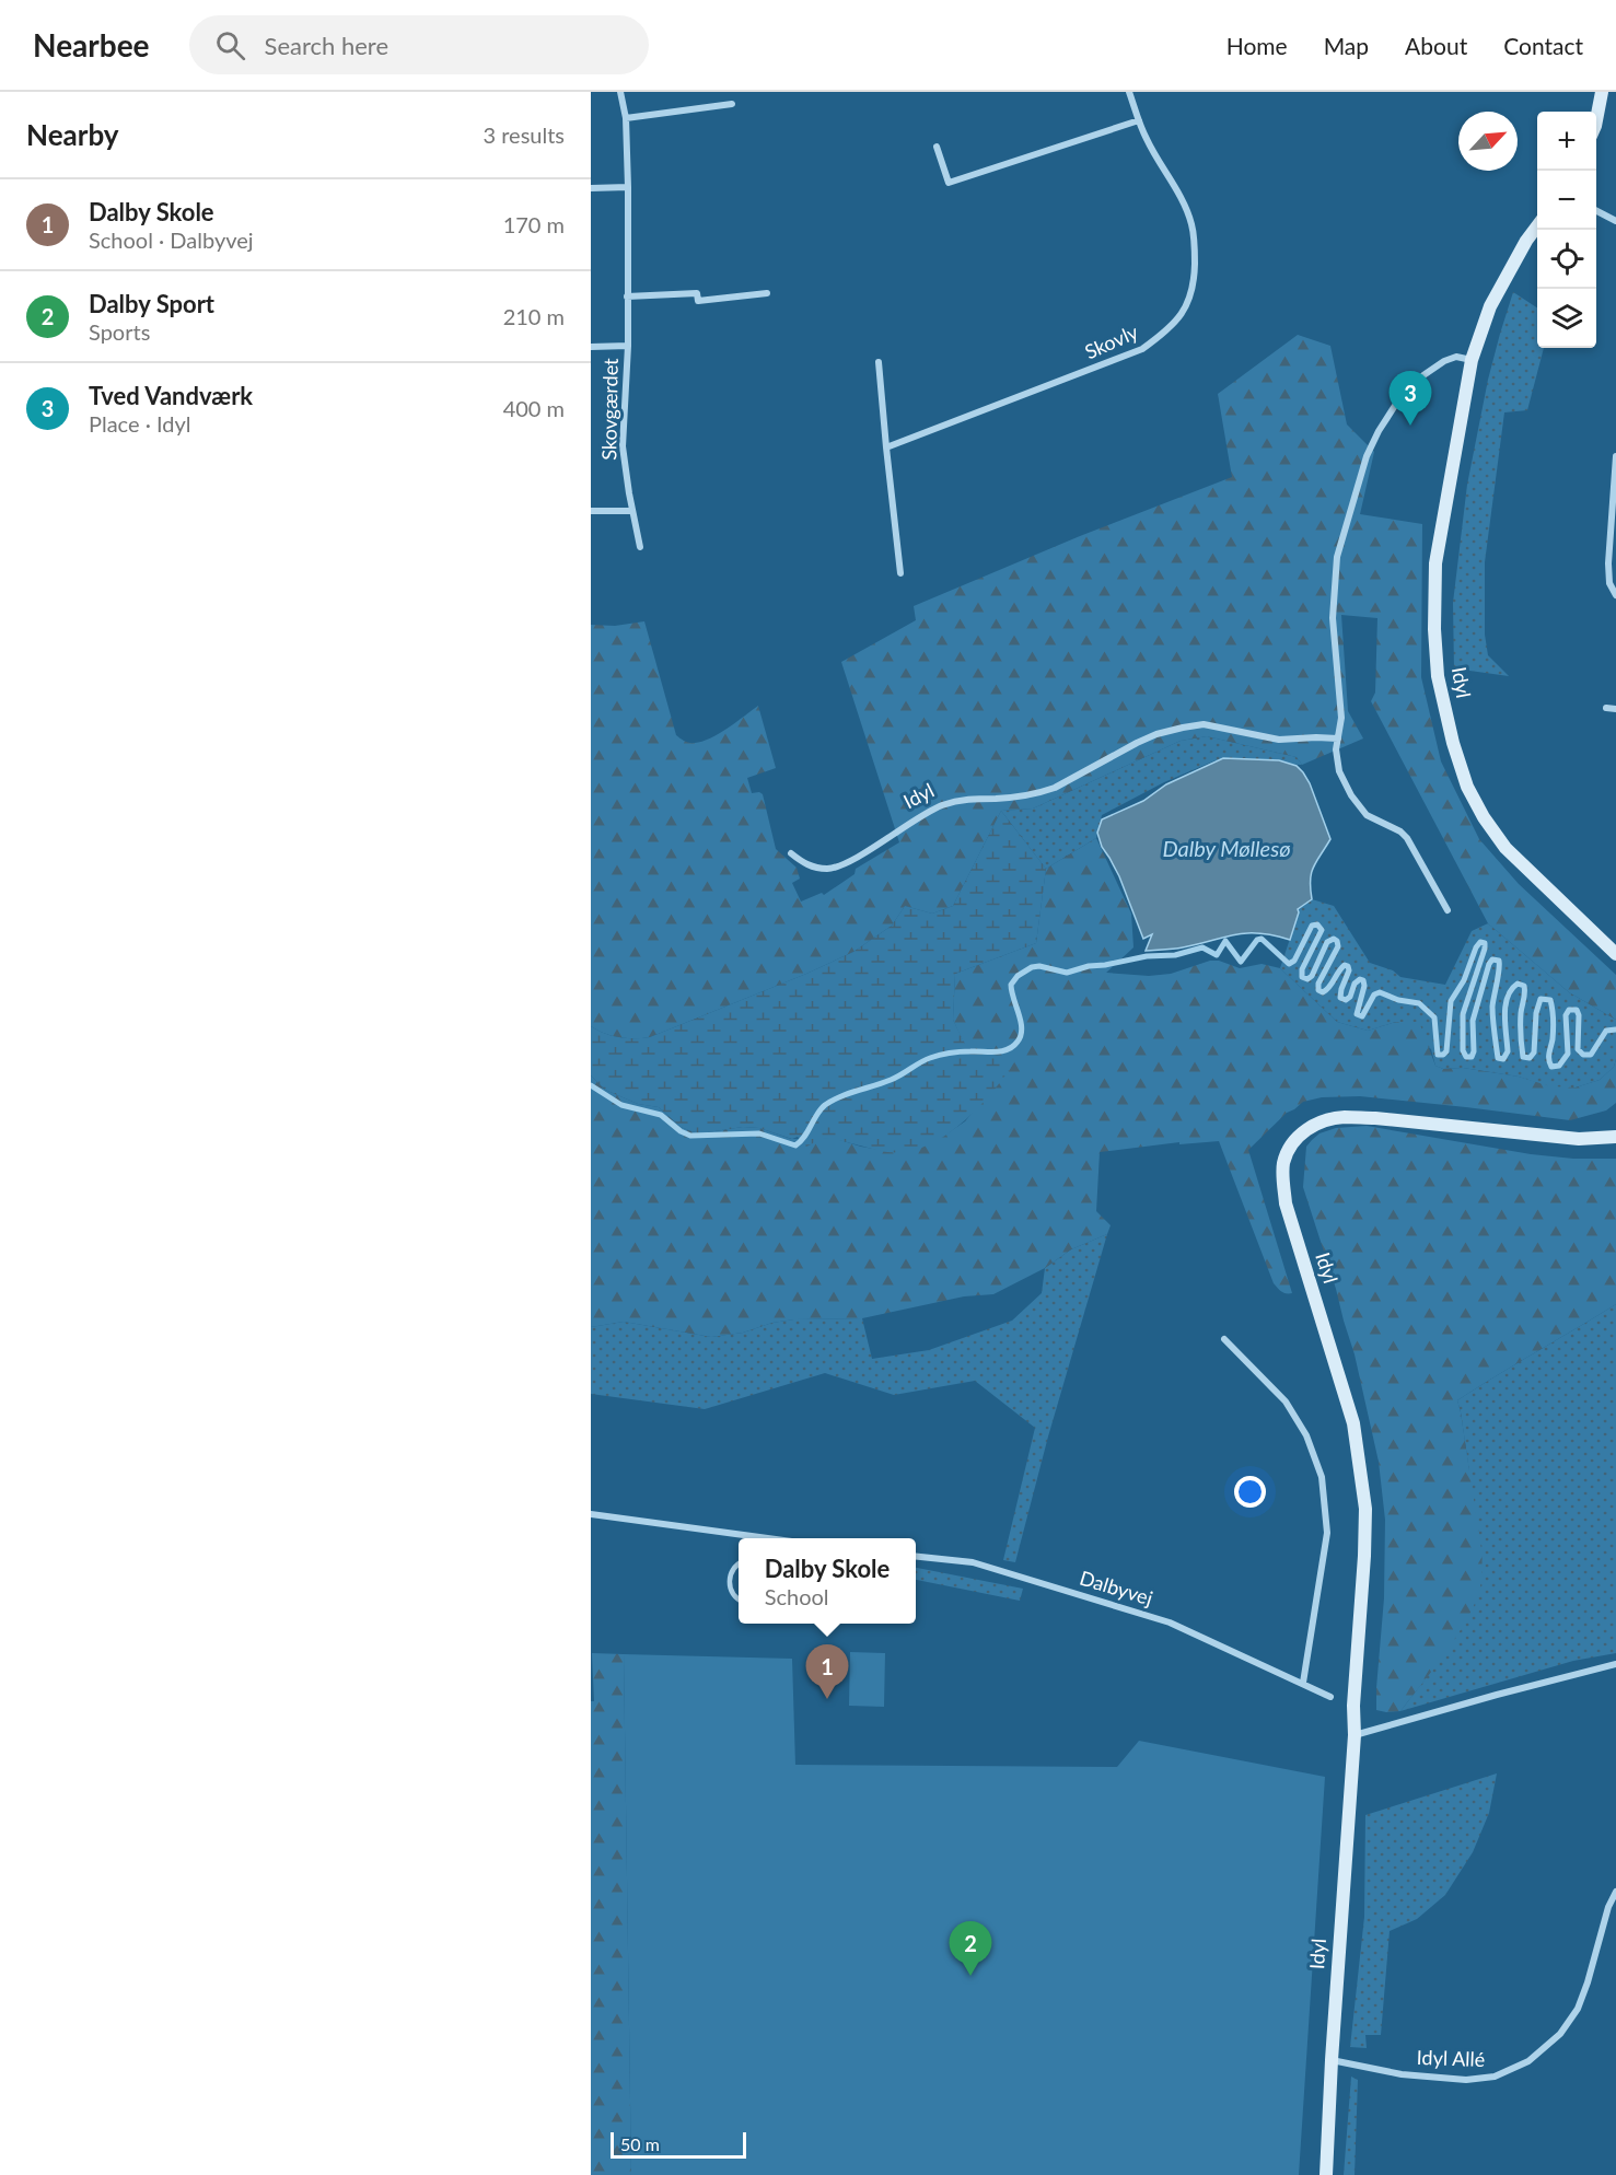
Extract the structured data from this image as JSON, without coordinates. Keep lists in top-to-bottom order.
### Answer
{
  "streets": {
    "street": [
      "Skovly",
      "Skovgærdet",
      "Idyl",
      "Dalbyvej",
      "Idyl Allé"
    ]
  },
  "crossings": [
    ["Idyl", "Idyl Allé"]
  ],
  "water": ["Dalby Møllesø"],
  "scale_bar": "50 m",
  "north": "top right",
  "page": {
    "header": "Nearbee",
    "search": "Search here",
    "nav": [
      "Home",
      "Map",
      "About",
      "Contact"
    ],
    "heading": ["Nearby", "3 results"],
    "map_buttons": ["+", "−"],
    "list": [
      {
        "mark": "1",
        "name": "Dalby Skole",
        "note": "School · Dalbyvej",
        "value": "170 m"
      },
      {
        "mark": "2",
        "name": "Dalby Sport",
        "note": "Sports",
        "value": "210 m"
      },
      {
        "mark": "3",
        "name": "Tved Vandværk",
        "note": "Place · Idyl",
        "value": "400 m"
      }
    ],
    "pins": ["3", "1", "2"],
    "popup": ["Dalby Skole", "School"],
    "scale": "50 m"
  }
}
